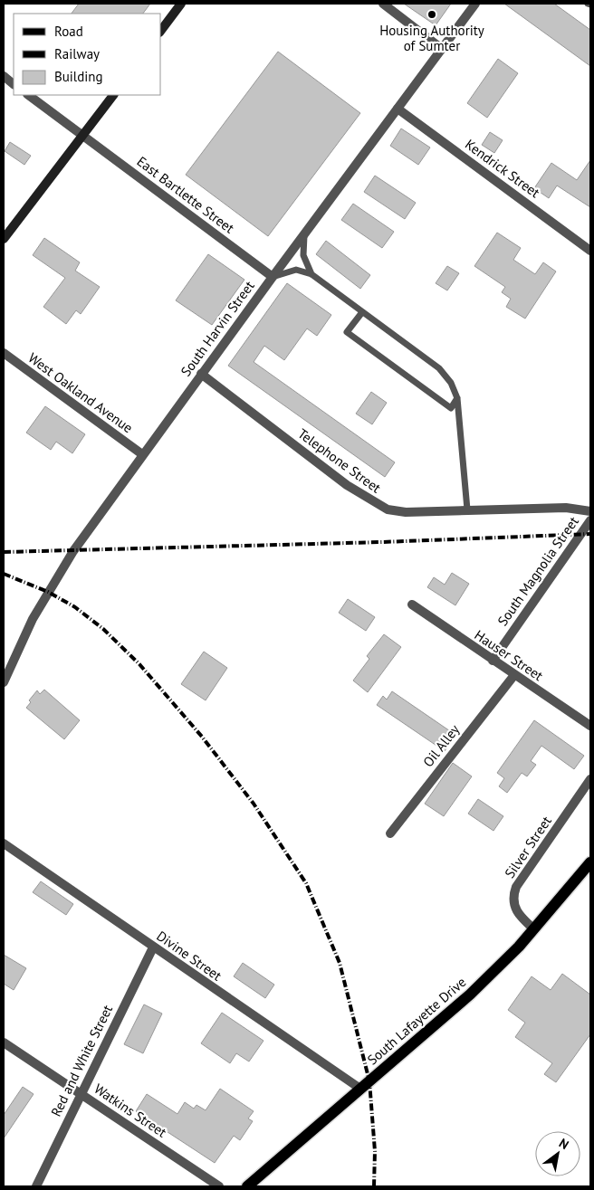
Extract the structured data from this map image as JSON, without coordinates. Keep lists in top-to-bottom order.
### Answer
{
  "streets": {
    "main road": ["South Lafayette Drive"],
    "street": [
      "Kendrick Street",
      "East Bartlette Street",
      "South Harvin Street",
      "West Oakland Avenue",
      "Telephone Street",
      "South Magnolia Street",
      "Hauser Street",
      "Oil Alley",
      "Silver Street",
      "Divine Street",
      "Red and White Street",
      "Watkins Street"
    ]
  },
  "crossings": [
    ["Kendrick Street", "South Harvin Street"],
    ["East Bartlette Street", "South Harvin Street"],
    ["South Harvin Street", "West Oakland Avenue"],
    ["South Harvin Street", "Telephone Street"],
    ["South Magnolia Street", "Hauser Street"],
    ["Hauser Street", "Oil Alley"],
    ["Silver Street", "South Lafayette Drive"],
    ["Divine Street", "South Lafayette Drive"],
    ["Divine Street", "Red and White Street"],
    ["Red and White Street", "Watkins Street"]
  ],
  "places": ["Housing Authority of Sumter"],
  "legend": ["Road", "Railway", "Building"],
  "north": "top right"
}
